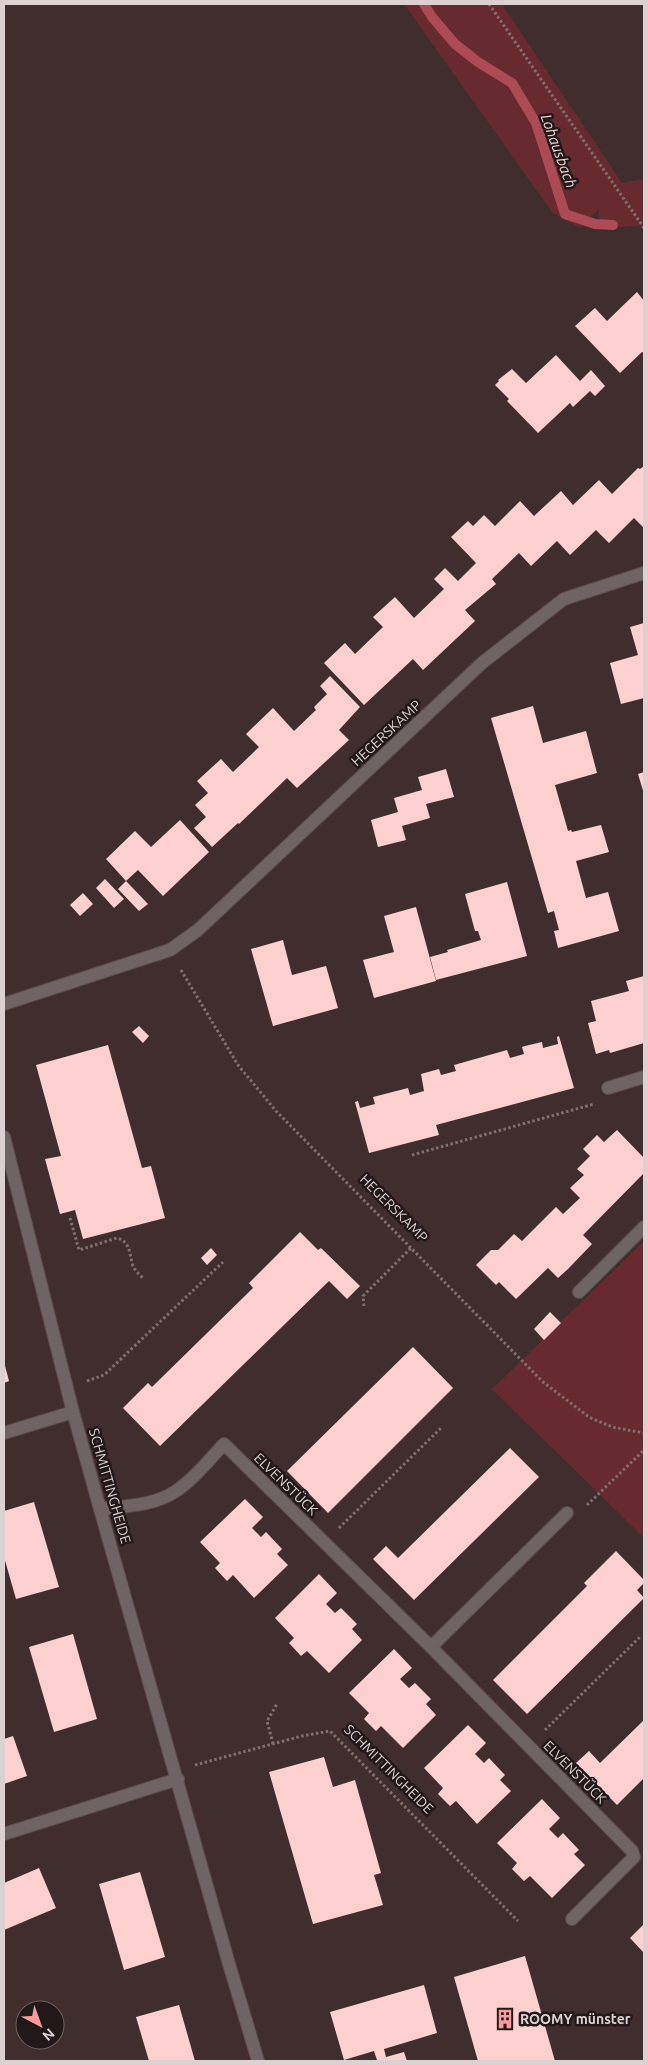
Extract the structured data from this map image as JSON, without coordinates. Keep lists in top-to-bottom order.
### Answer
{
  "streets": {
    "street": ["HEGERSKAMP", "ELVENSTÜCK", "SCHMITTINGHEIDE"]
  },
  "crossings": [
    ["ELVENSTÜCK", "SCHMITTINGHEIDE"]
  ],
  "water": ["Lohausbach"],
  "places": {
    "building": ["ROOMY münster"]
  },
  "north": "bottom right"
}
